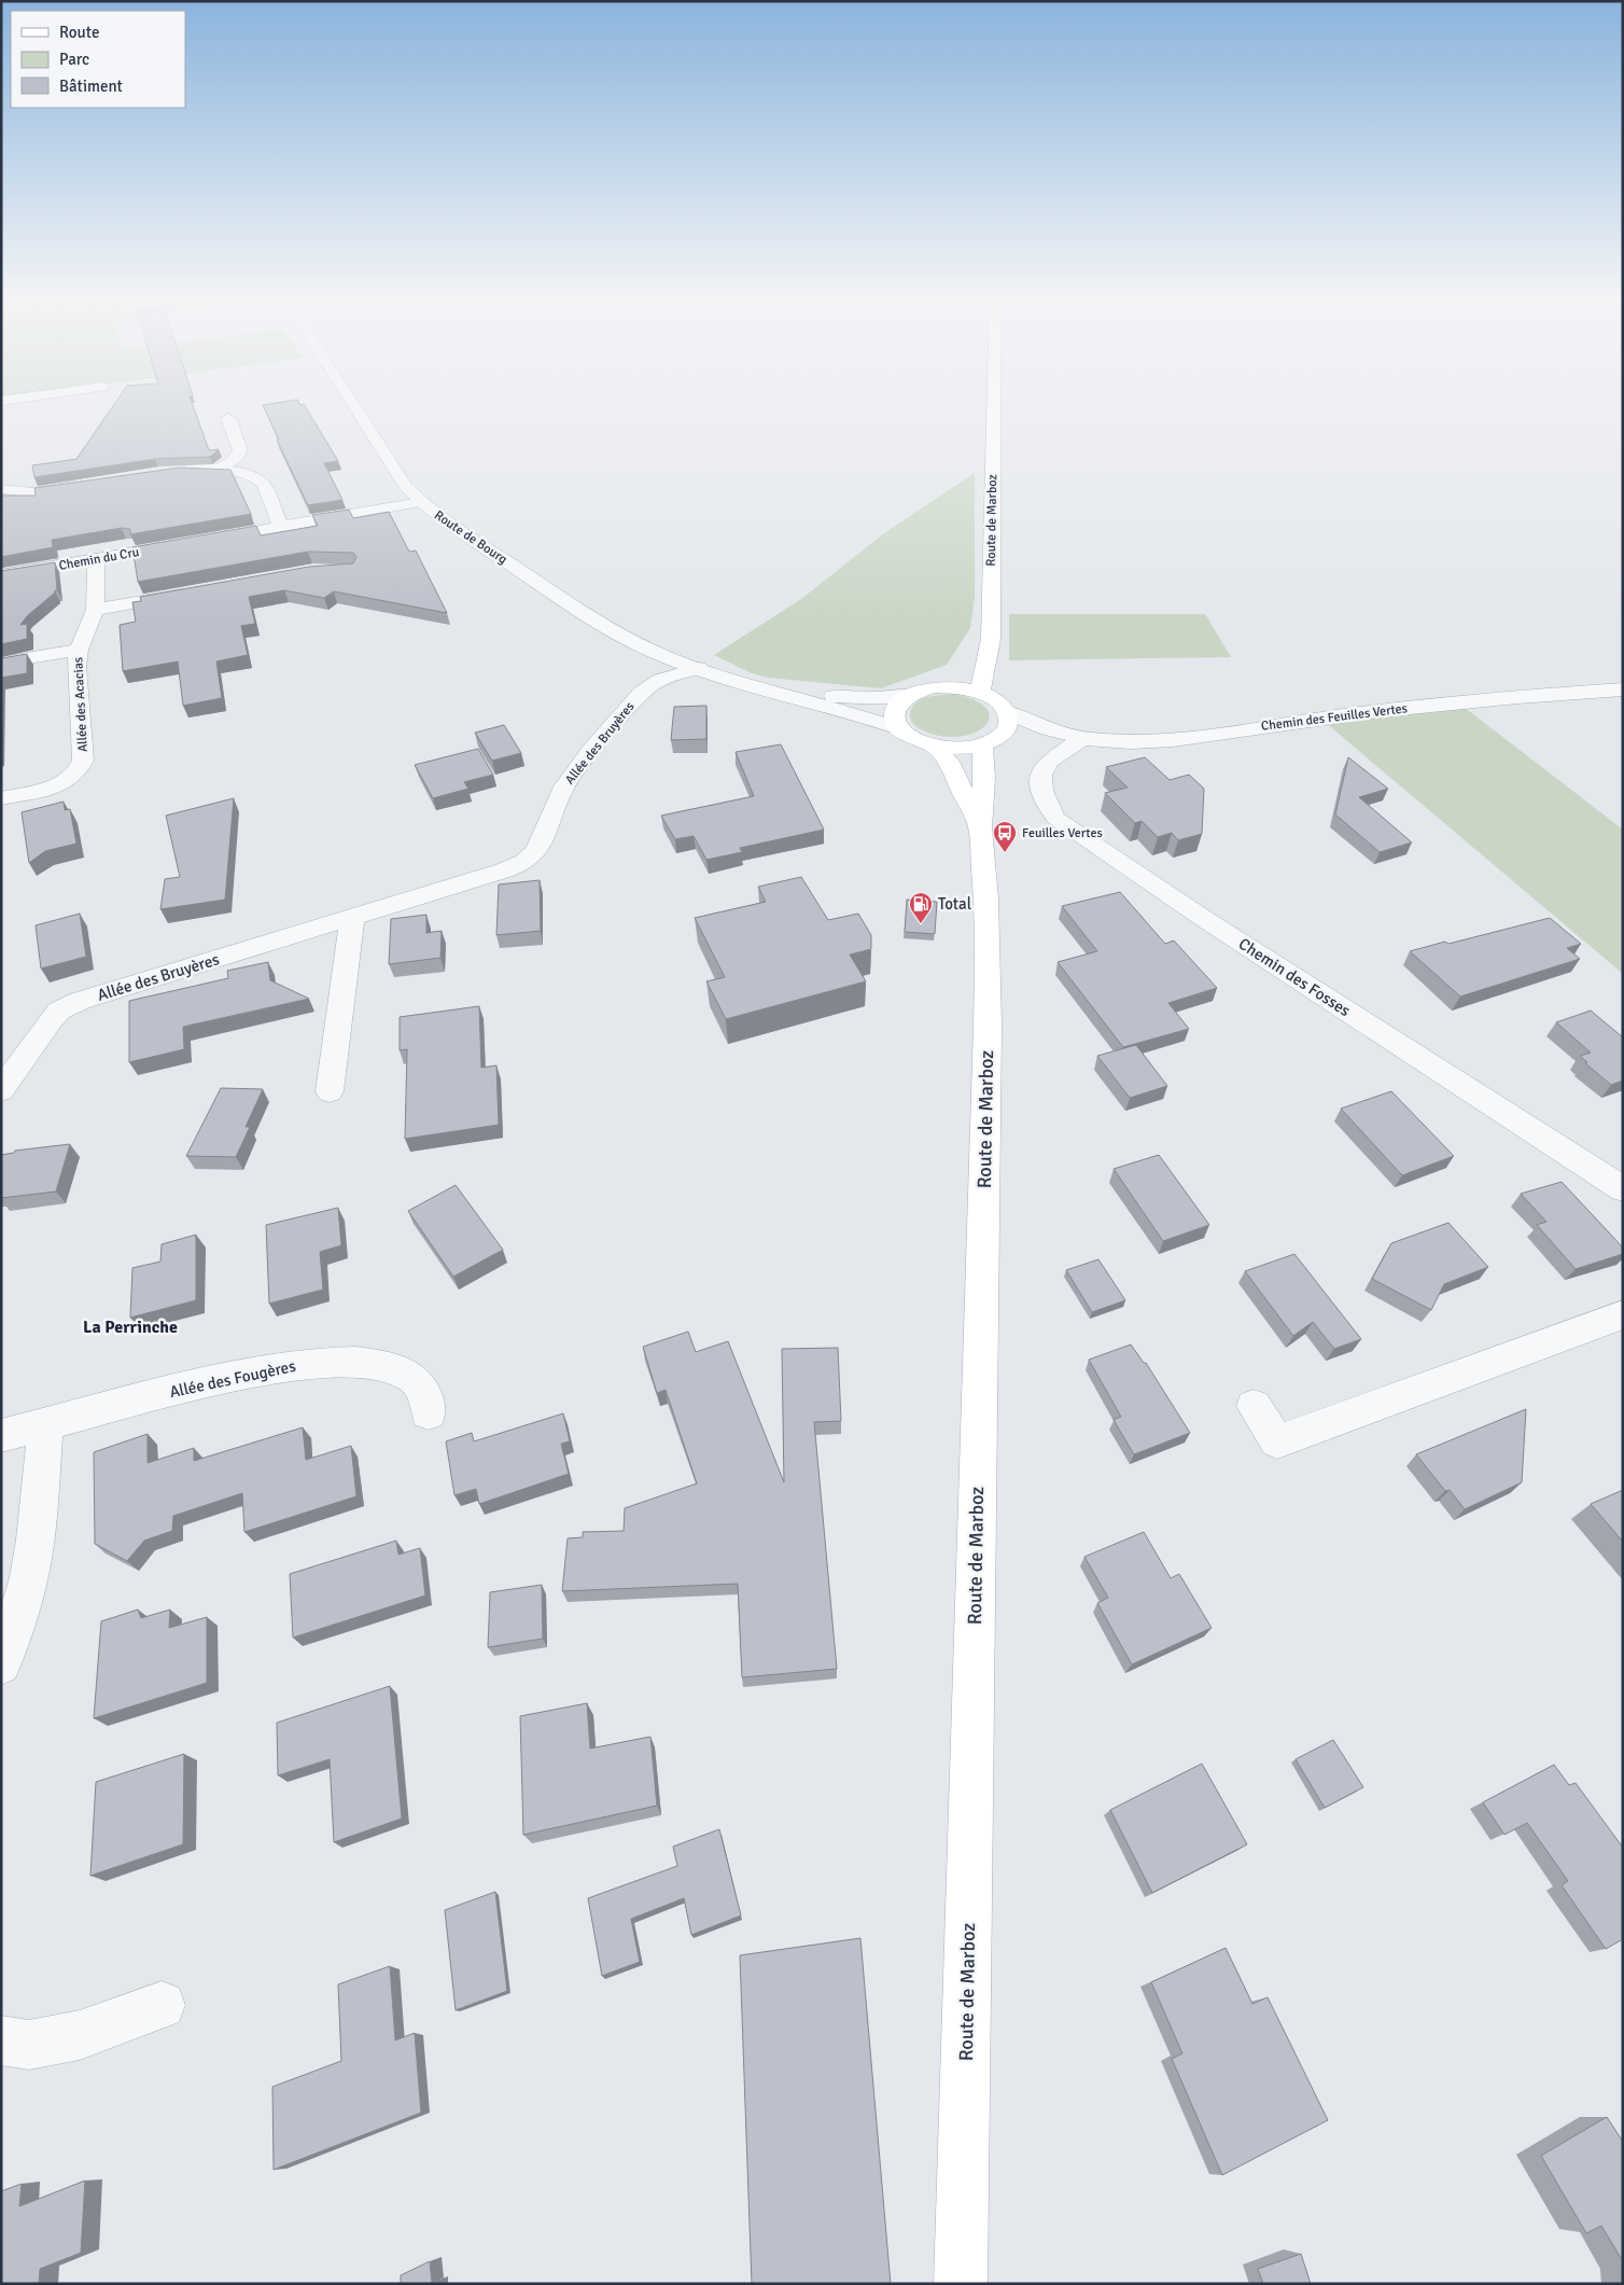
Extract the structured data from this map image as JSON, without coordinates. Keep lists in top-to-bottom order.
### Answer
{
  "streets": {
    "main road": ["Route de Marboz"],
    "street": [
      "Route de Bourg",
      "Chemin du Cru",
      "Allée des Acacias",
      "Chemin des Feuilles Vertes",
      "Allée des Bruyères",
      "Chemin des Fosses",
      "Allée des Fougères"
    ]
  },
  "crossings": [
    ["Route de Bourg", "Allée des Bruyères"],
    ["Chemin du Cru", "Allée des Acacias"],
    ["Chemin des Feuilles Vertes", "Chemin des Fosses"]
  ],
  "districts": ["La Perrinche"],
  "places": {
    "bus stop": ["Feuilles Vertes"],
    "fuel station": ["Total"]
  },
  "legend": ["Route", "Parc", "Bâtiment"]
}
